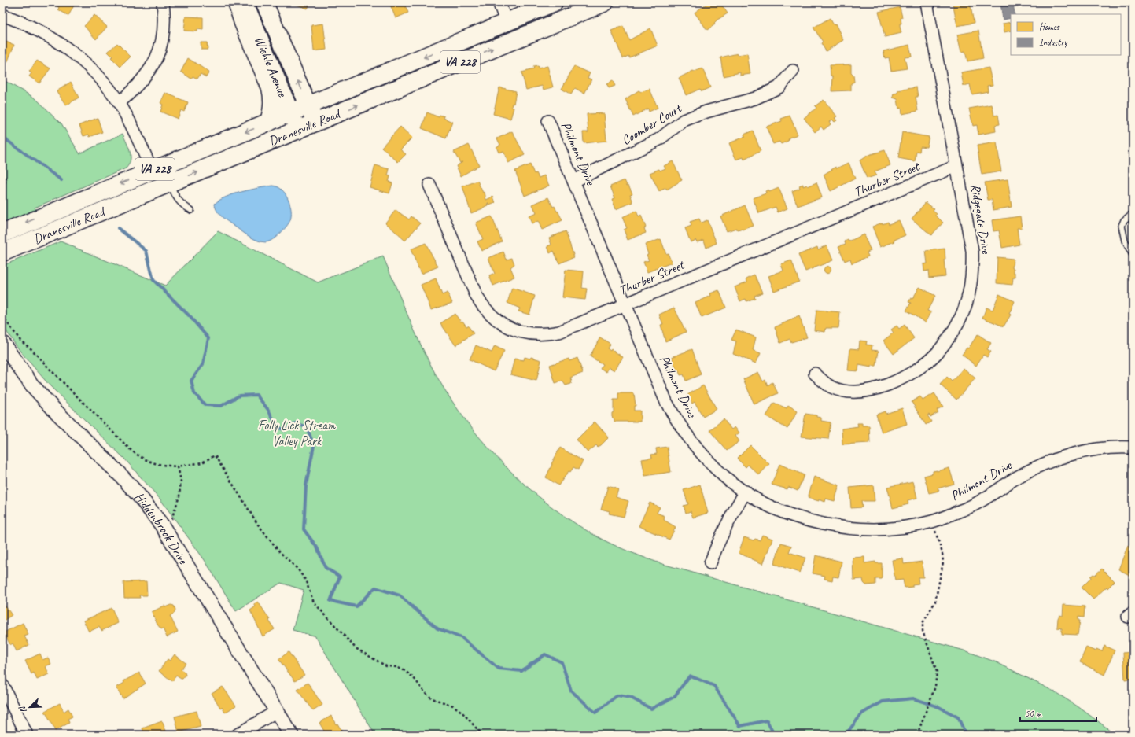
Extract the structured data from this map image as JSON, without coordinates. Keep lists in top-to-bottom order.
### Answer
{
  "streets": {
    "main road": ["VA 228", "Wiehle Avenue", "Dranesville Road"],
    "street": [
      "Coomber Court",
      "Philmont Drive",
      "Thurber Street",
      "Ridgegate Drive",
      "Hiddenbrook Drive"
    ]
  },
  "crossings": [
    ["Wiehle Avenue", "Dranesville Road"],
    ["Coomber Court", "Philmont Drive"],
    ["Philmont Drive", "Thurber Street"],
    ["Thurber Street", "Ridgegate Drive"]
  ],
  "parks": ["Folly Lick Stream Valley Park"],
  "legend": ["Homes", "Industry"],
  "scale_bar": "50 m",
  "north": "bottom left"
}
